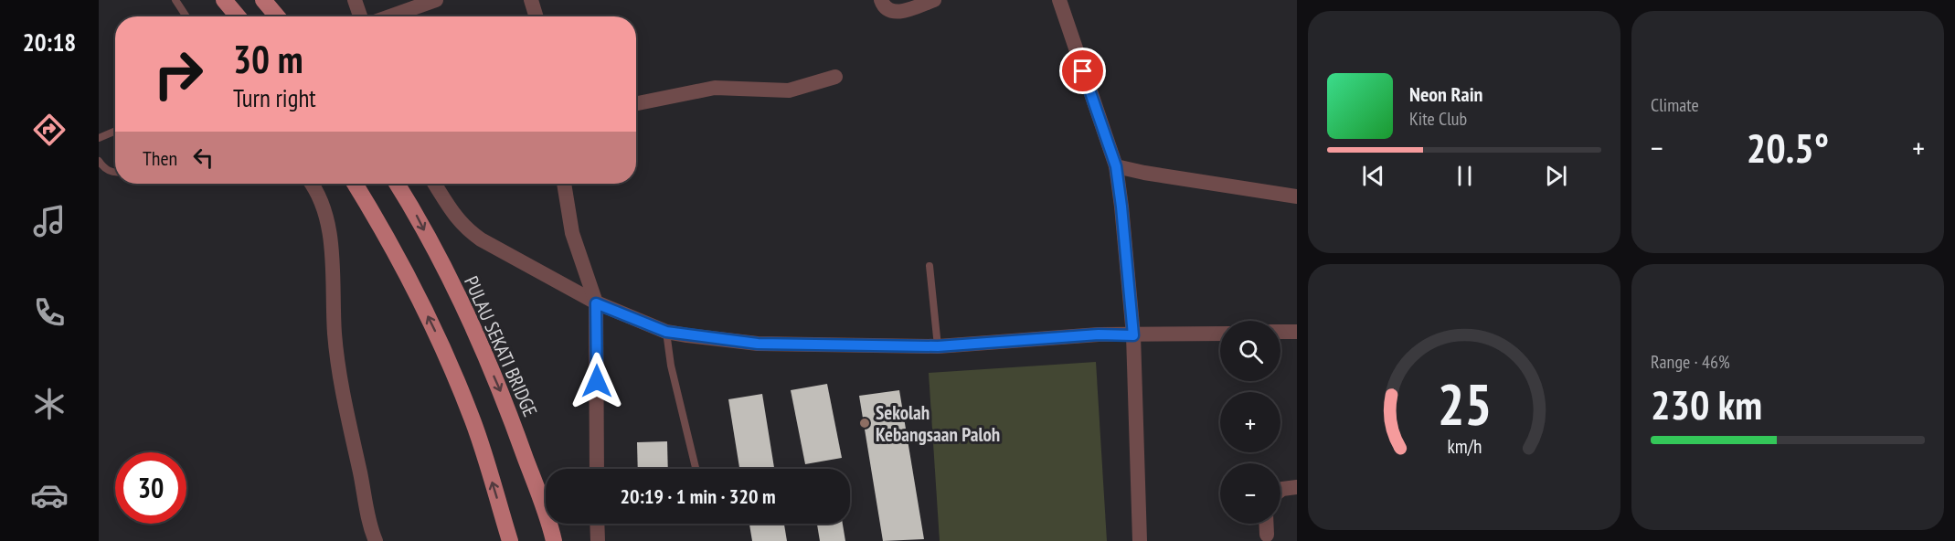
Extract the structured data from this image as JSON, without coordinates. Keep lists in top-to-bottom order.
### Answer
{
  "streets": {
    "main road": ["PULAU SEKATI BRIDGE"]
  },
  "places": ["Sekolah Kebangsaan Paloh"],
  "page": {
    "tabs": "20:18",
    "tile": [
      "Climate",
      ["Range · 46%", "230 km"]
    ],
    "turn": ["30 m", "Turn right"],
    "song": ["Neon Rain", "Kite Club"],
    "heat": ["−", "20.5°", "+"],
    "then": "Then",
    "map_buttons": ["+", "−"],
    "limit": "30",
    "trip": "20:19 · 1 min · 320 m",
    "gauge": ["25", "km/h"]
  }
}
